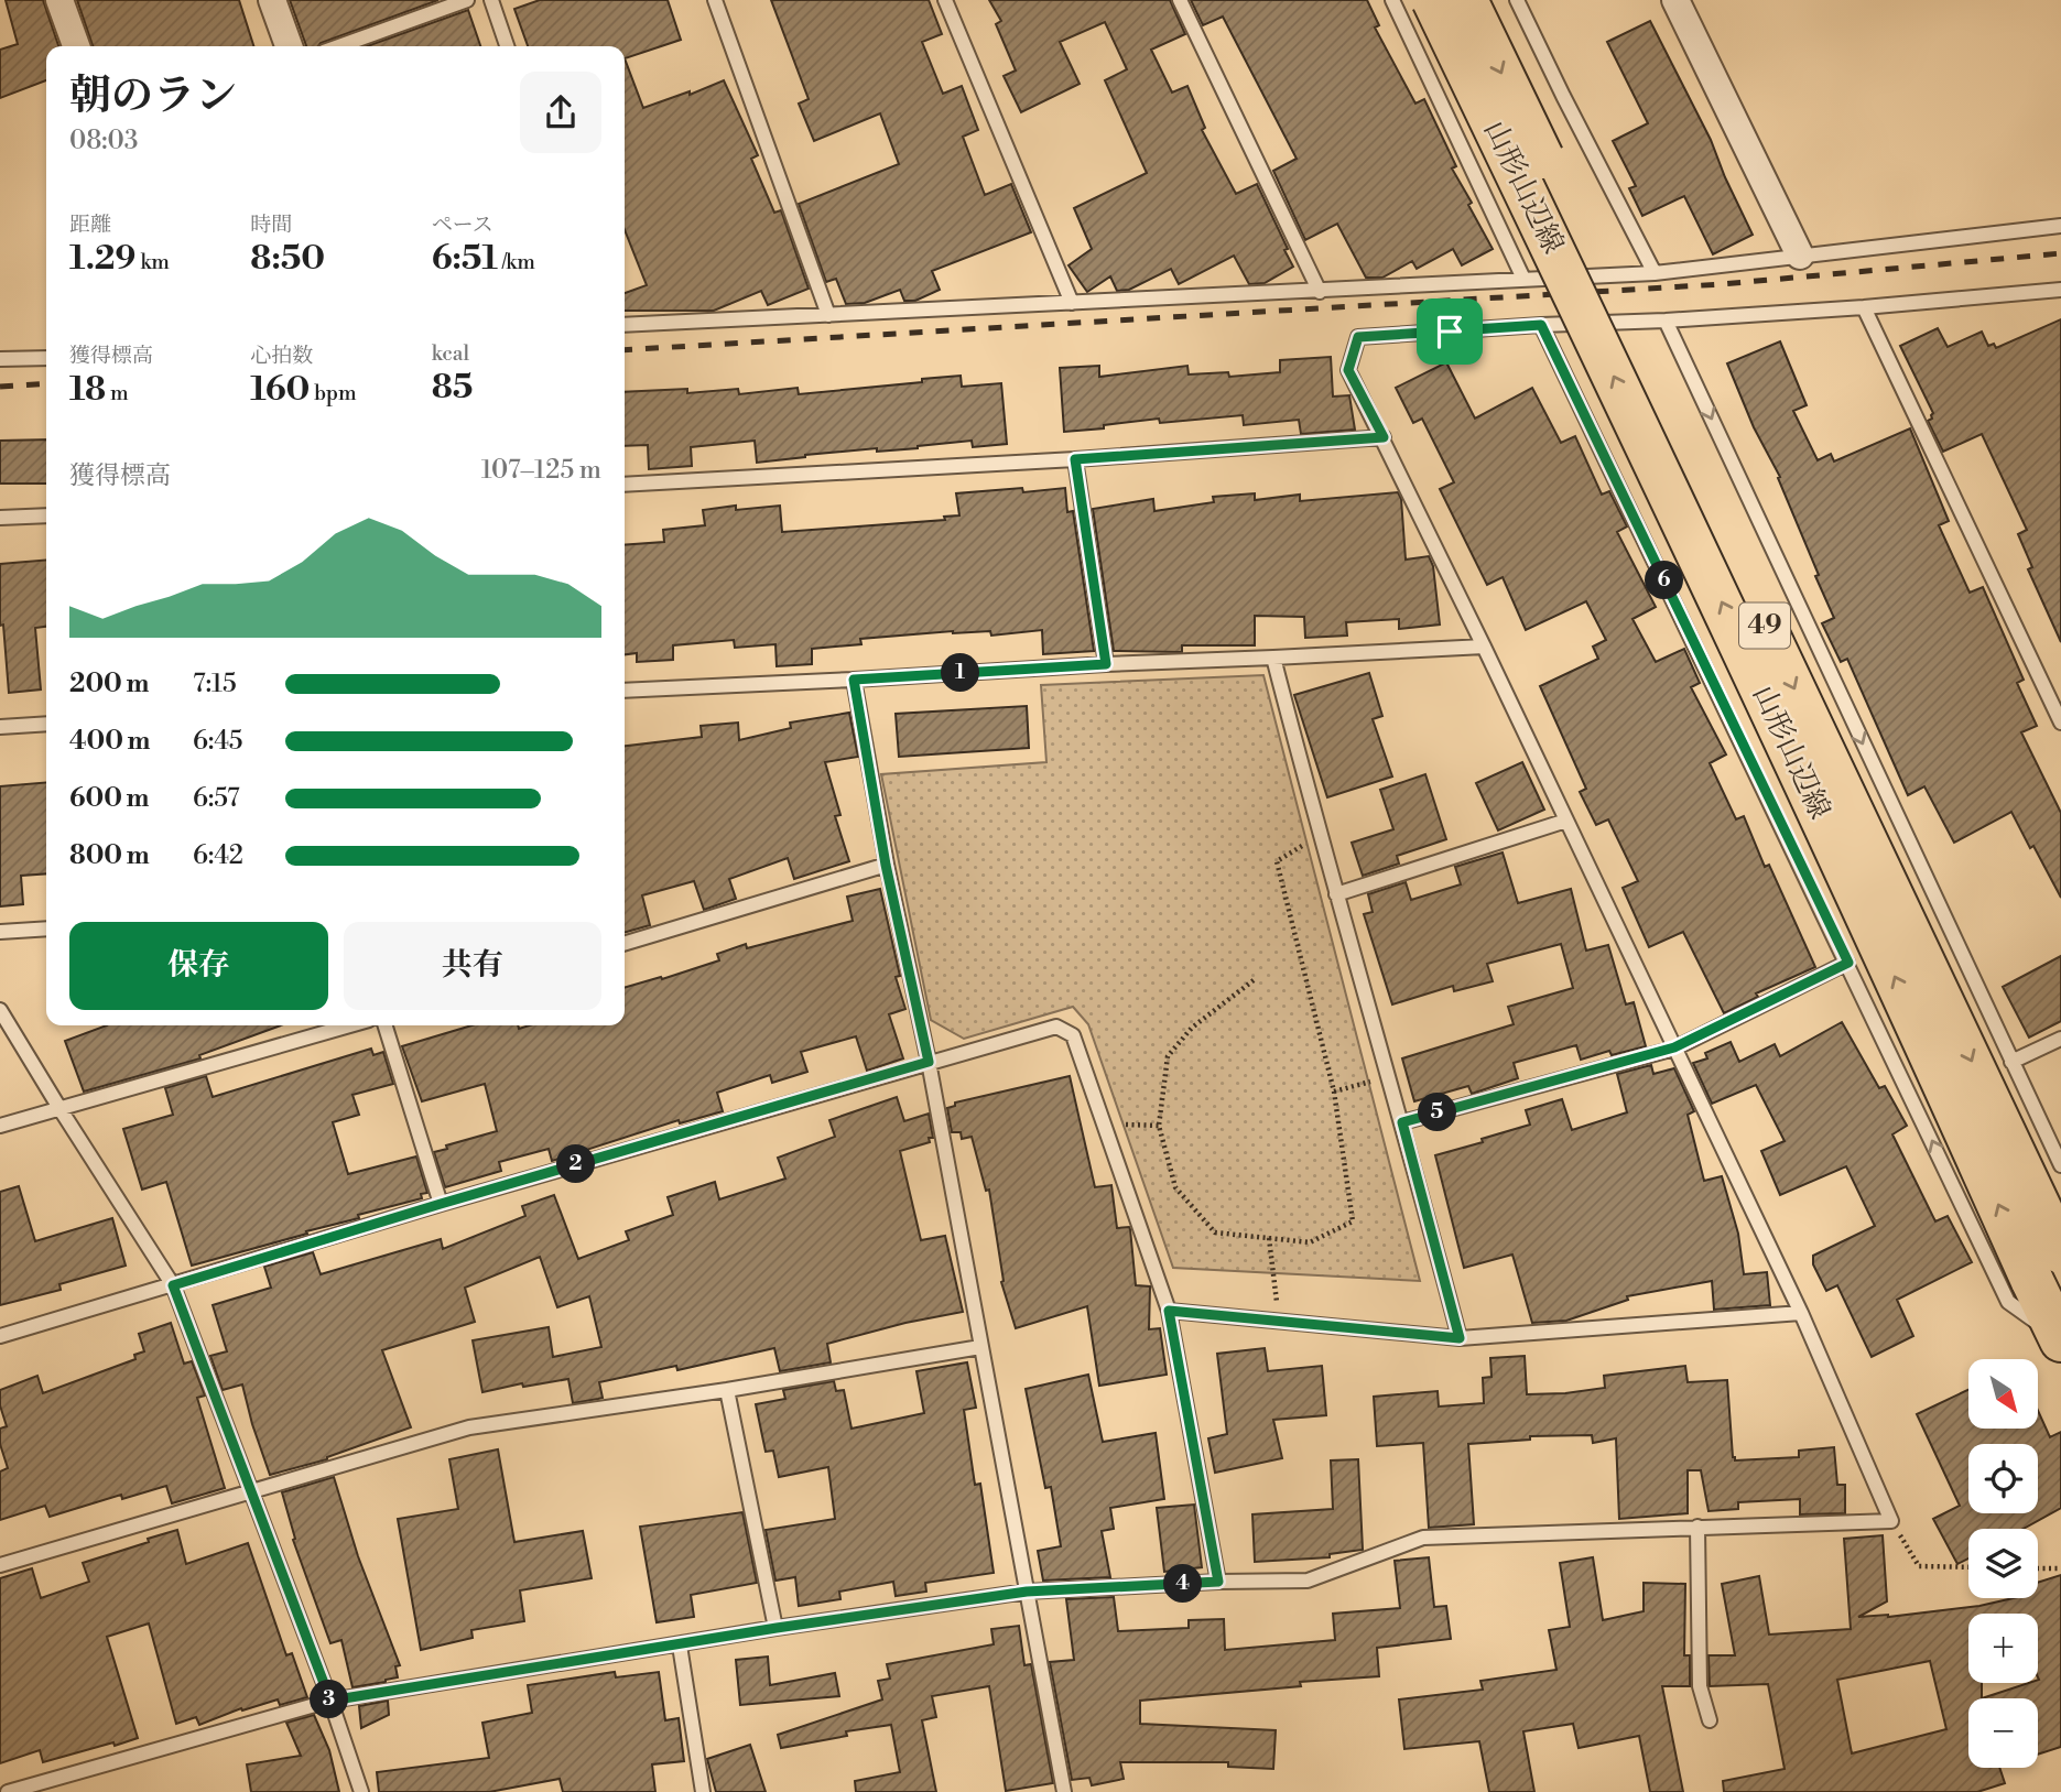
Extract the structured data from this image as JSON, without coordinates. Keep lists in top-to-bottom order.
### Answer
{
  "streets": {
    "main road": ["山形山辺線", "49"]
  },
  "north": "bottom right",
  "page": {
    "heading": ["朝のラン", "08:03"],
    "stats": [
      ["距離", "1.29 km"],
      ["時間", "8:50"],
      ["ペース", "6:51 /km"],
      ["獲得標高", "18 m"],
      ["心拍数", "160 bpm"],
      ["kcal", "85"]
    ],
    "chart": ["獲得標高", "107–125 m"],
    "pins": [
      "6",
      "1",
      "5",
      "2",
      "4",
      "3"
    ],
    "list": [
      {
        "name": "200 m",
        "note": "7:15"
      },
      {
        "name": "400 m",
        "note": "6:45"
      },
      {
        "name": "600 m",
        "note": "6:57"
      },
      {
        "name": "800 m",
        "note": "6:42"
      }
    ],
    "buttons": ["保存", "共有"],
    "map_buttons": ["+", "−"]
  }
}
